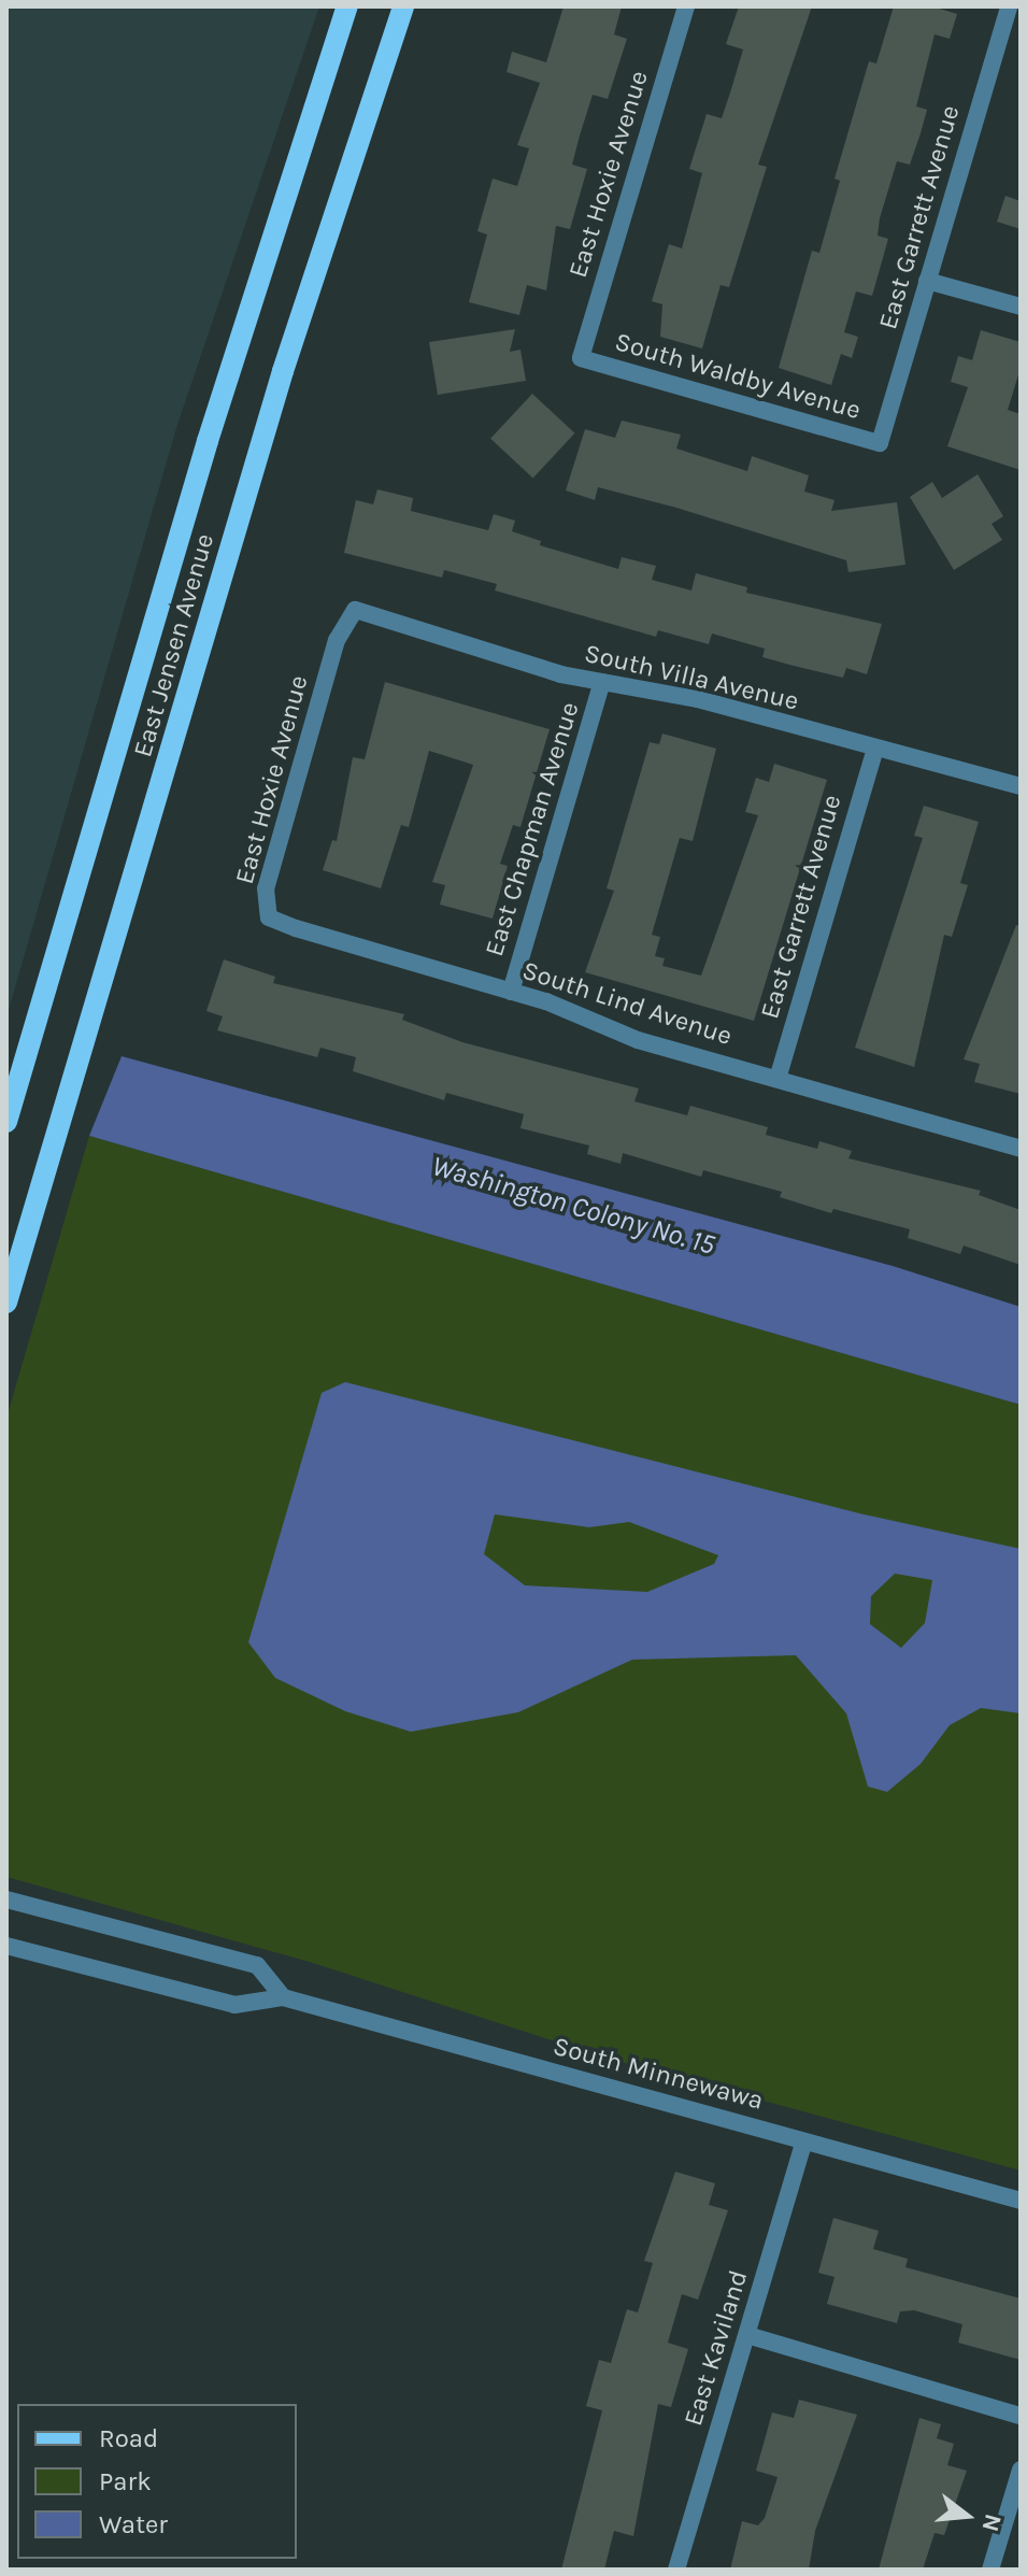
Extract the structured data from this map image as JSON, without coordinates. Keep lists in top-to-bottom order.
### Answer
{
  "streets": {
    "main road": ["East Jensen Avenue"],
    "street": [
      "East Hoxie Avenue",
      "East Garrett Avenue",
      "South Waldby Avenue",
      "South Villa Avenue",
      "East Chapman Avenue",
      "South Lind Avenue",
      "South Minnewawa",
      "East Kaviland"
    ]
  },
  "crossings": [
    ["East Hoxie Avenue", "South Waldby Avenue"],
    ["East Hoxie Avenue", "South Villa Avenue"],
    ["East Hoxie Avenue", "South Lind Avenue"],
    ["East Garrett Avenue", "South Waldby Avenue"],
    ["East Garrett Avenue", "South Villa Avenue"],
    ["East Garrett Avenue", "South Lind Avenue"],
    ["South Villa Avenue", "East Chapman Avenue"],
    ["East Chapman Avenue", "South Lind Avenue"],
    ["South Minnewawa", "East Kaviland"]
  ],
  "water": ["Washington Colony No. 15"],
  "legend": ["Road", "Park", "Water"],
  "north": "right"
}
